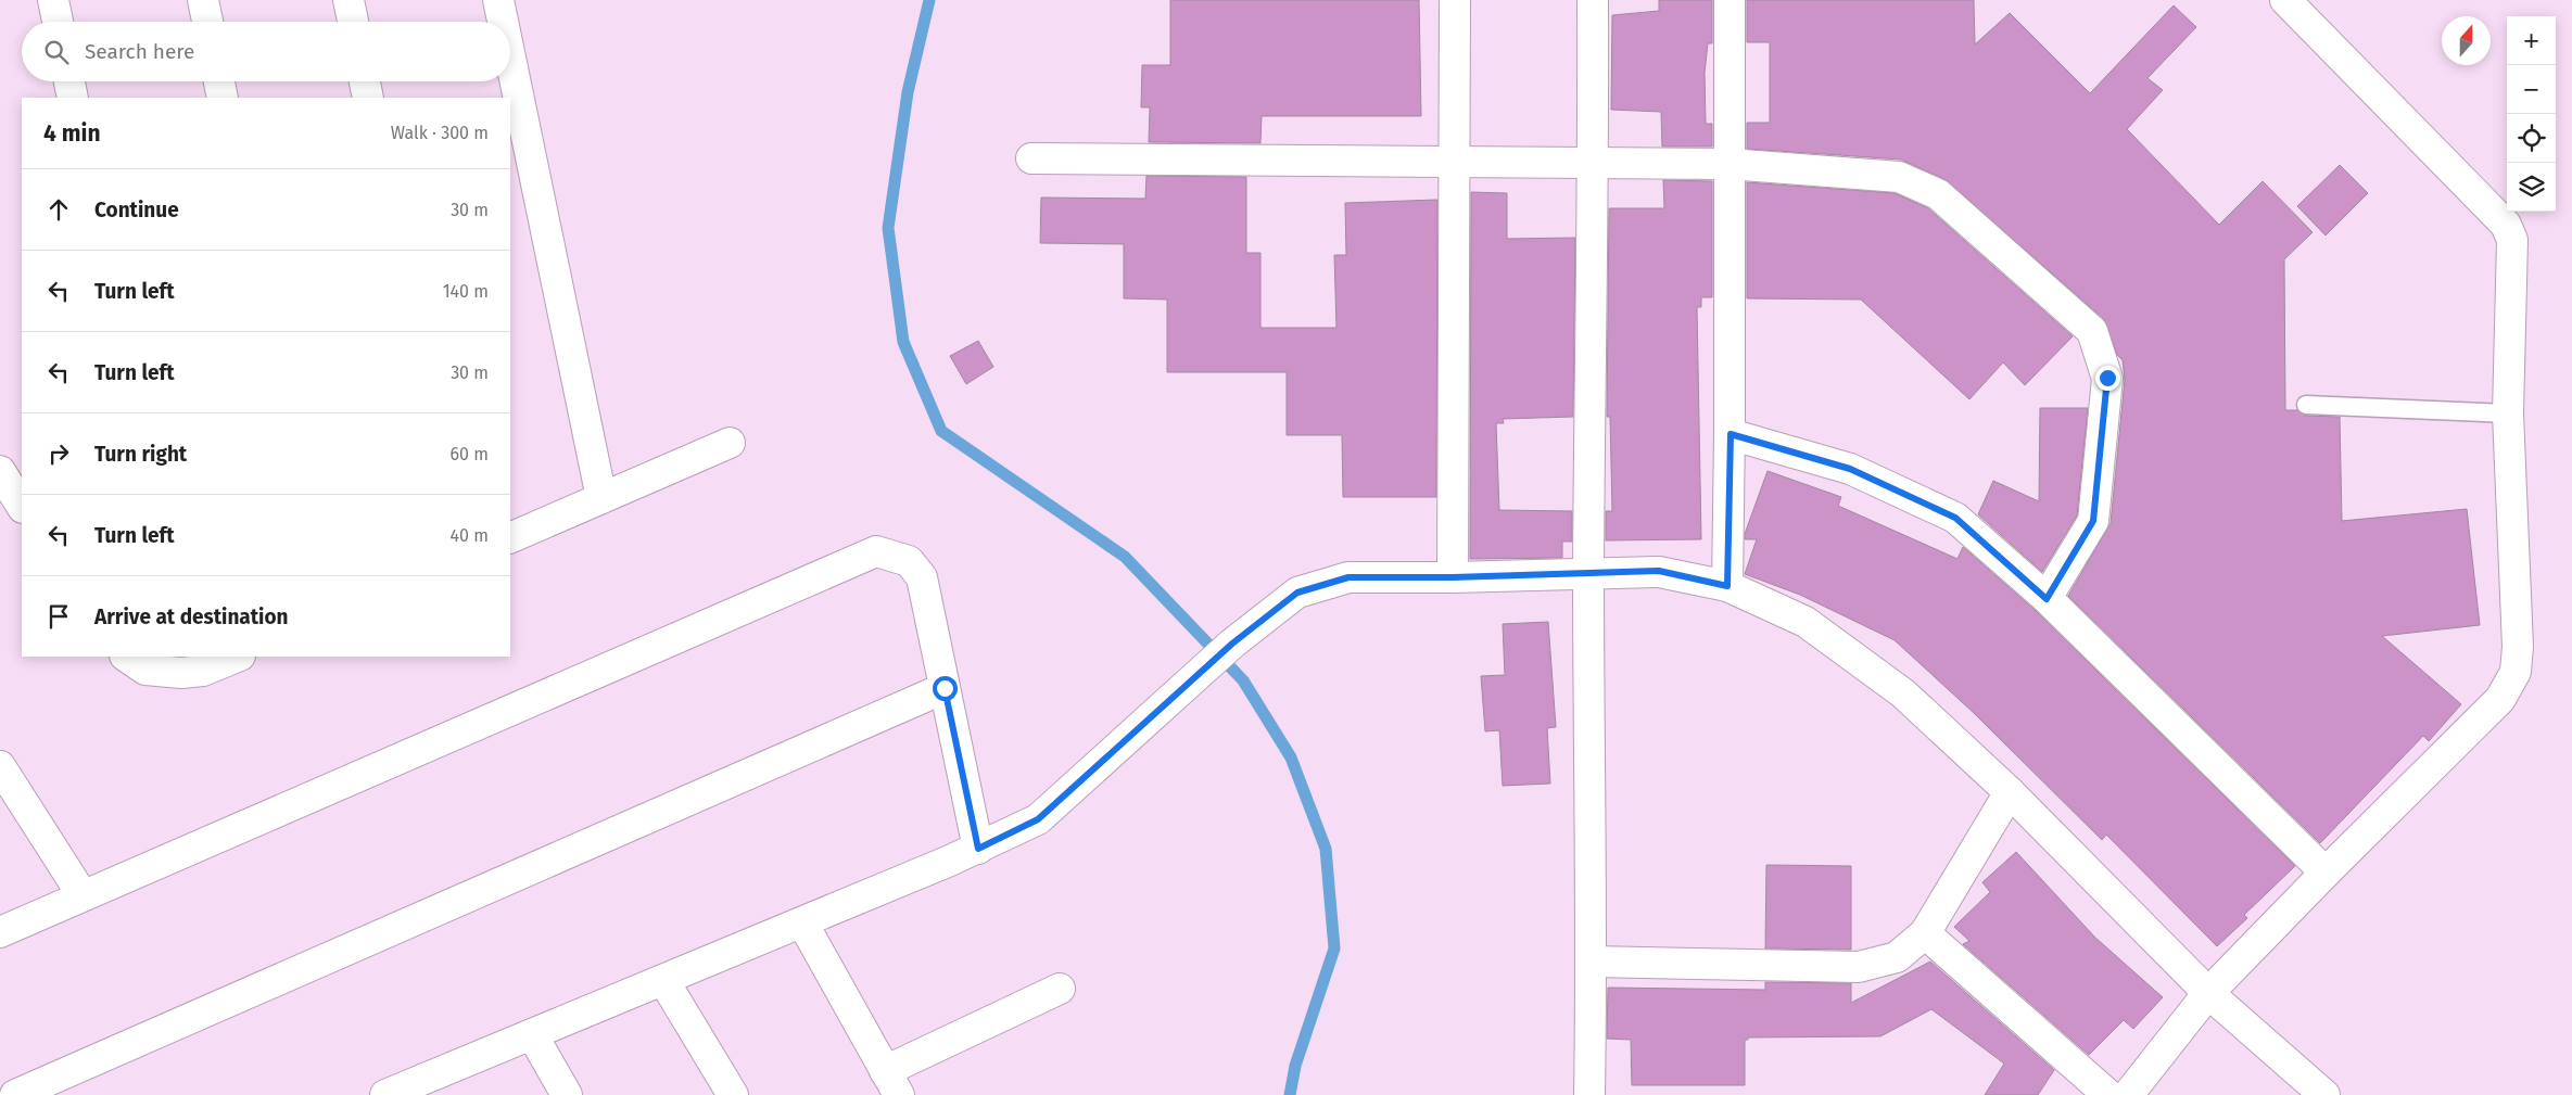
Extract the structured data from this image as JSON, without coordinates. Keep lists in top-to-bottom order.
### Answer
{
  "north": "top",
  "page": {
    "map_buttons": ["+", "−"],
    "search": "Search here",
    "heading": ["4 min", "Walk · 300 m"],
    "list": [
      ["Continue", "30 m"],
      ["Turn left", "140 m"],
      ["Turn left", "30 m"],
      ["Turn right", "60 m"],
      ["Turn left", "40 m"],
      "Arrive at destination"
    ]
  }
}
